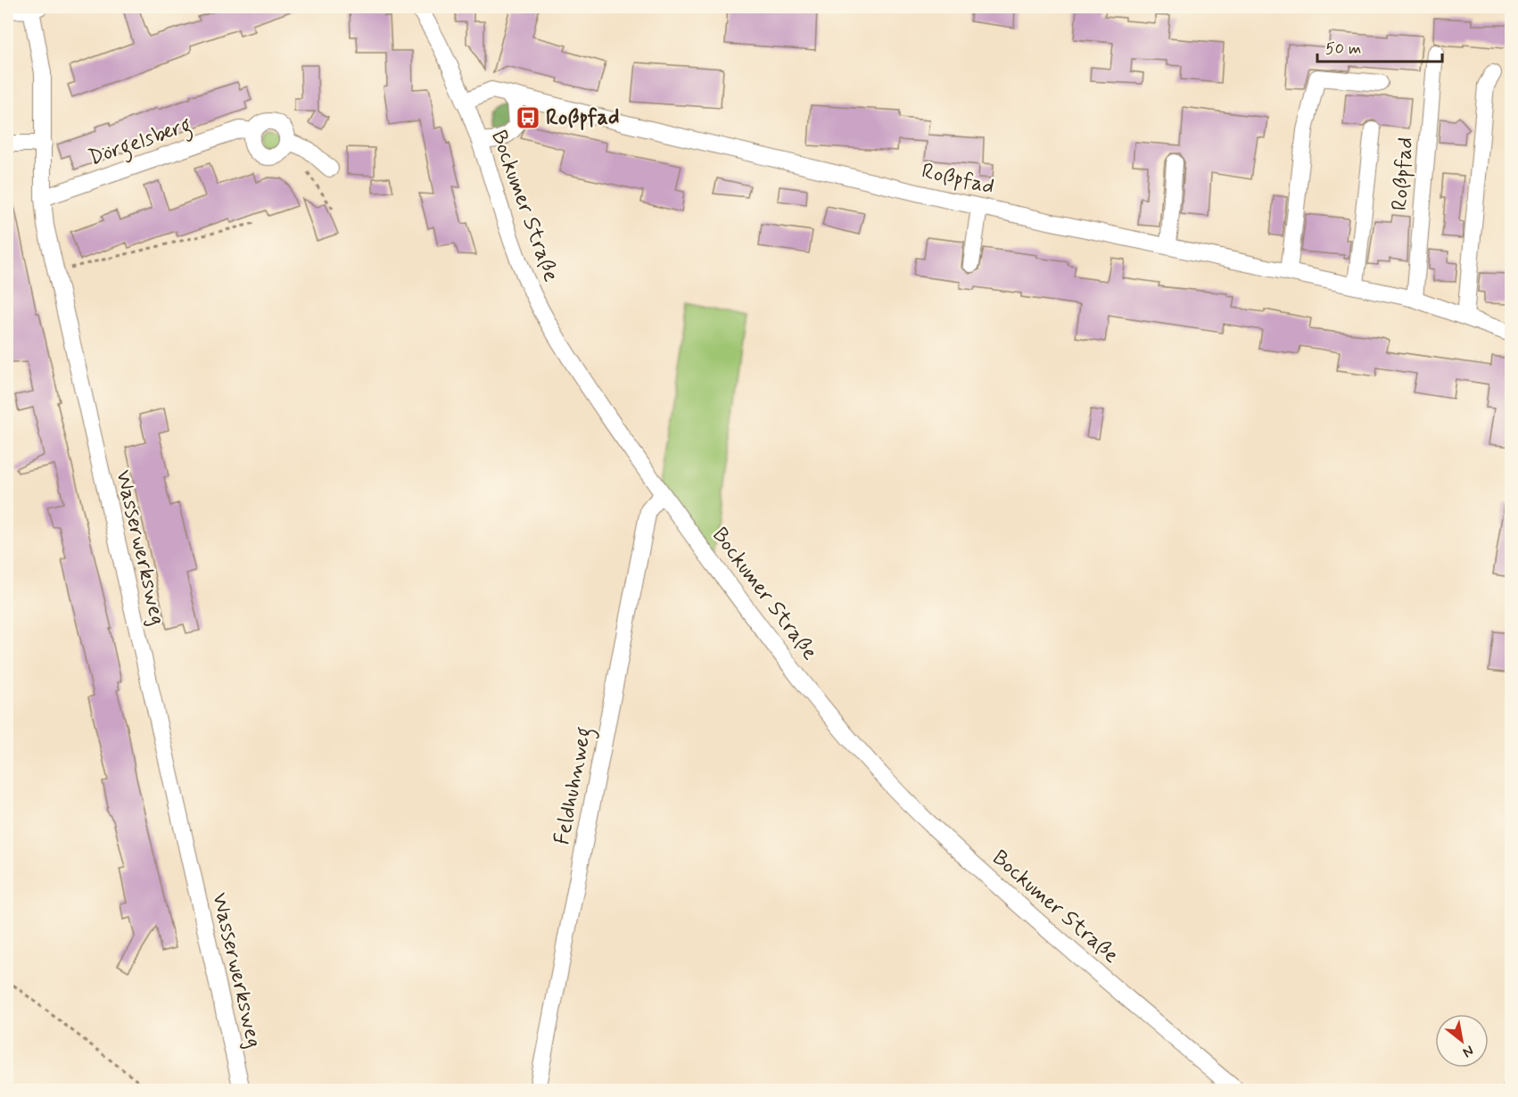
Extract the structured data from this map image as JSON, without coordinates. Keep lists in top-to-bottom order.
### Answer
{
  "streets": {
    "street": [
      "Dörgelsberg",
      "Roßpfad",
      "Bockumer Straße",
      "Wasserwerksweg",
      "Feldhuhnweg"
    ]
  },
  "crossings": [
    ["Dörgelsberg", "Wasserwerksweg"],
    ["Roßpfad", "Bockumer Straße"],
    ["Bockumer Straße", "Feldhuhnweg"]
  ],
  "places": {
    "bus stop": ["Roßpfad"]
  },
  "scale_bar": "50 m",
  "north": "bottom right"
}
